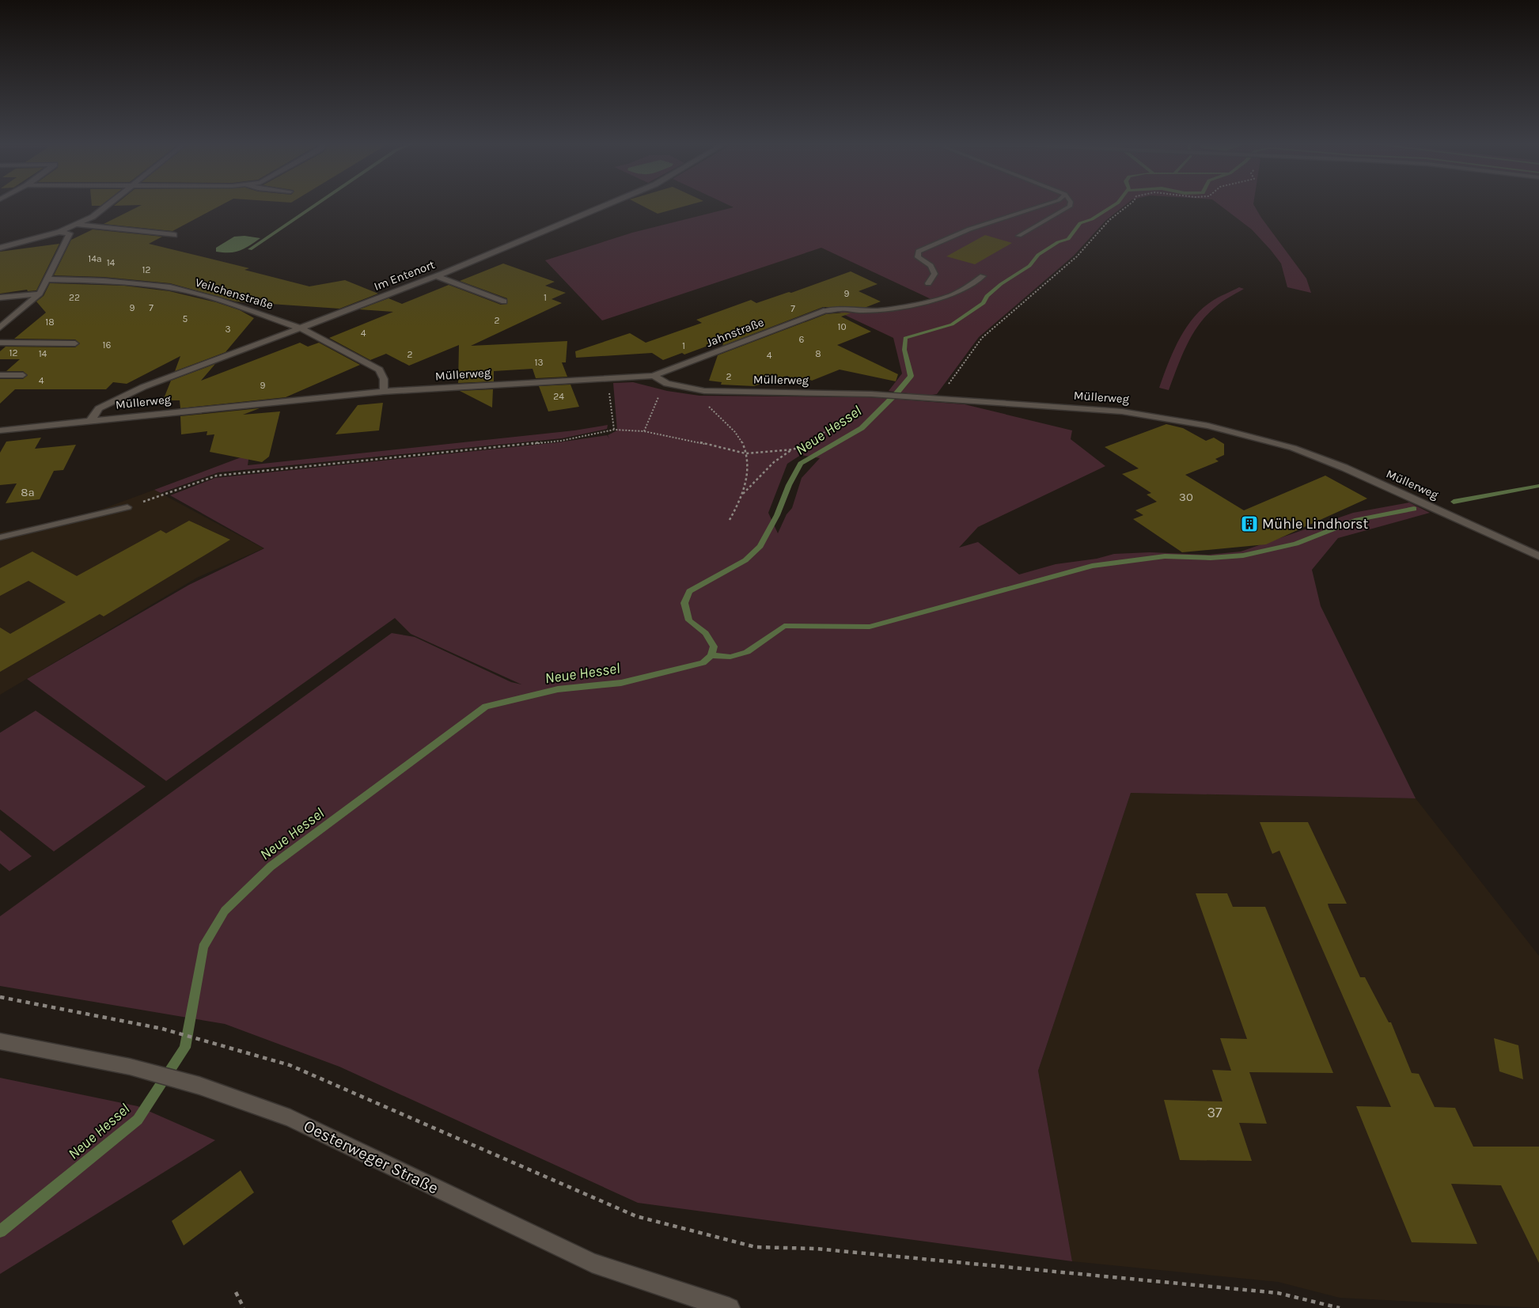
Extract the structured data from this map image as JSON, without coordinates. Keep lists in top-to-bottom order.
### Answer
{
  "streets": {
    "street": [
      "Im Entenort",
      "Veilchenstraße",
      "Jahnstraße",
      "Müllerweg",
      "Oesterweger Straße"
    ]
  },
  "crossings": [
    ["Im Entenort", "Veilchenstraße"],
    ["Im Entenort", "Müllerweg"],
    ["Veilchenstraße", "Müllerweg"],
    ["Jahnstraße", "Müllerweg"]
  ],
  "water": ["Neue Hessel"],
  "places": {
    "building": ["Mühle Lindhorst"]
  },
  "house_numbers": [
    "14a",
    "14",
    "12",
    "9",
    "22",
    "1",
    "9",
    "7",
    "7",
    "5",
    "2",
    "18",
    "10",
    "3",
    "4",
    "6",
    "16",
    "1",
    "12",
    "14",
    "8",
    "2",
    "4",
    "13",
    "2",
    "4",
    "9",
    "24",
    "8a",
    "30",
    "37"
  ]
}
